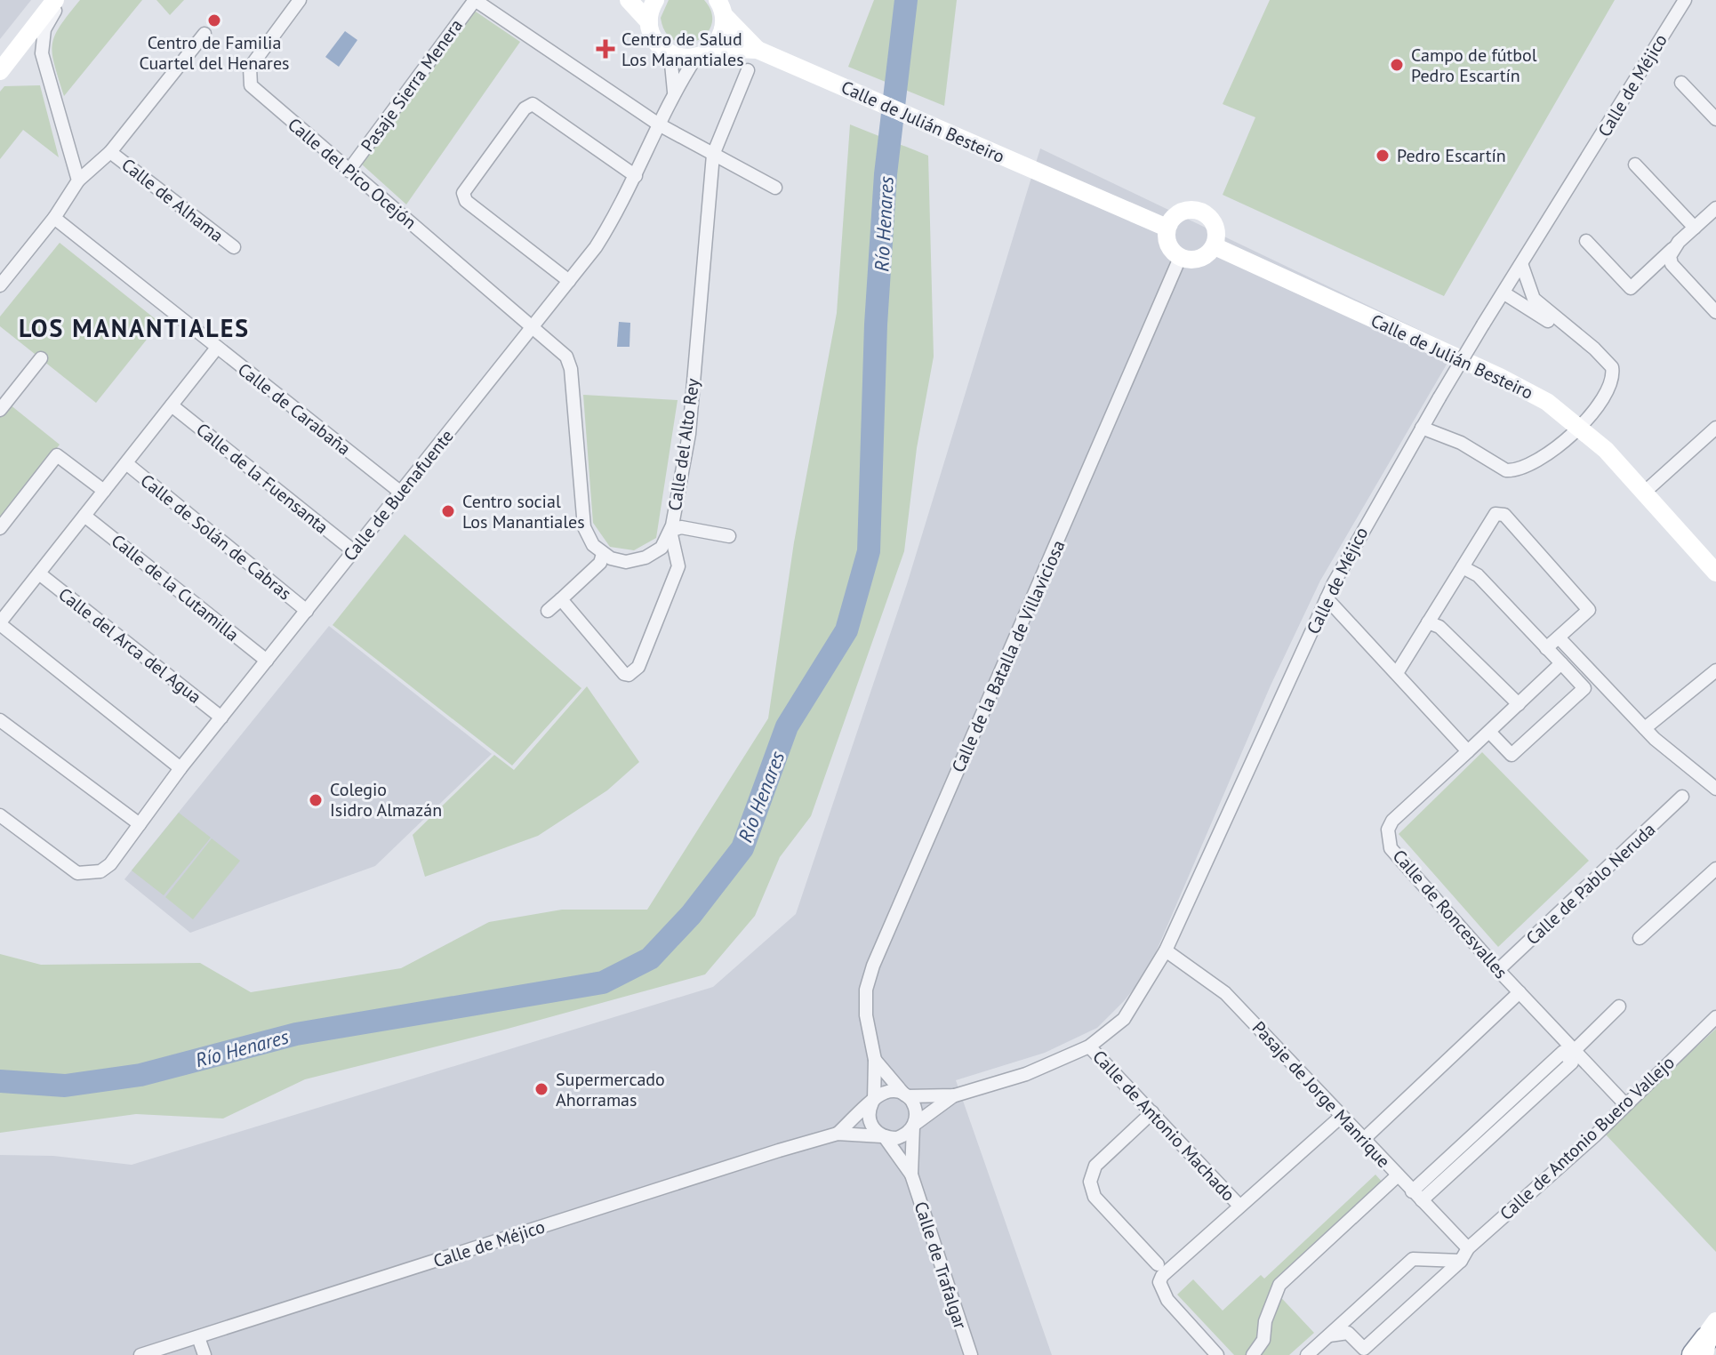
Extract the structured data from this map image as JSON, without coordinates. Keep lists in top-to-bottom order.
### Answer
{
  "streets": {
    "street": [
      "Pasaje Sierra Menera",
      "Calle de Méjico",
      "Calle de Julián Besteiro",
      "Calle del Pico Ocejón",
      "Calle de Alhama",
      "Calle de Carabaña",
      "Calle del Alto Rey",
      "Calle de la Fuensanta",
      "Calle de Buenafuente",
      "Calle de Solán de Cabras",
      "Calle de la Cutamilla",
      "Calle del Arca del Agua",
      "Calle de la Batalla de Villaviciosa",
      "Calle de Pablo Neruda",
      "Calle de Roncesvalles",
      "Pasaje de Jorge Manrique",
      "Calle de Antonio Machado",
      "Calle de Antonio Buero Vallejo",
      "Calle de Trafalgar"
    ]
  },
  "crossings": [
    ["Pasaje Sierra Menera", "Calle del Pico Ocejón"],
    ["Calle de Méjico", "Calle de la Batalla de Villaviciosa"],
    ["Calle de Méjico", "Pasaje de Jorge Manrique"],
    ["Calle de Méjico", "Calle de Antonio Machado"],
    ["Calle de Méjico", "Calle de Trafalgar"],
    ["Calle de Julián Besteiro", "Calle de Buenafuente"],
    ["Calle de Julián Besteiro", "Calle de la Batalla de Villaviciosa"],
    ["Calle del Pico Ocejón", "Calle de Buenafuente"],
    ["Calle de Carabaña", "Calle de Buenafuente"],
    ["Calle de Carabaña", "Calle de Solán de Cabras"],
    ["Calle de la Fuensanta", "Calle de Buenafuente"],
    ["Calle de la Fuensanta", "Calle de Solán de Cabras"],
    ["Calle de Buenafuente", "Calle de Solán de Cabras"],
    ["Calle de Buenafuente", "Calle de la Cutamilla"],
    ["Calle de Buenafuente", "Calle del Arca del Agua"],
    ["Calle de Solán de Cabras", "Calle de la Cutamilla"],
    ["Calle de Solán de Cabras", "Calle del Arca del Agua"],
    ["Calle de la Batalla de Villaviciosa", "Calle de Trafalgar"],
    ["Calle de Pablo Neruda", "Calle de Roncesvalles"],
    ["Calle de Roncesvalles", "Calle de Antonio Buero Vallejo"],
    ["Pasaje de Jorge Manrique", "Calle de Antonio Machado"],
    ["Pasaje de Jorge Manrique", "Calle de Antonio Buero Vallejo"]
  ],
  "districts": ["LOS MANANTIALES"],
  "water": ["Río Henares"],
  "places": {
    "other": [
      "Centro de Familia Cuartel del Henares",
      "Campo de fútbol Pedro Escartín",
      "Pedro Escartín",
      "Centro social Los Manantiales",
      "Colegio Isidro Almazán",
      "Supermercado Ahorramas"
    ],
    "health": ["Centro de Salud Los Manantiales"]
  }
}
